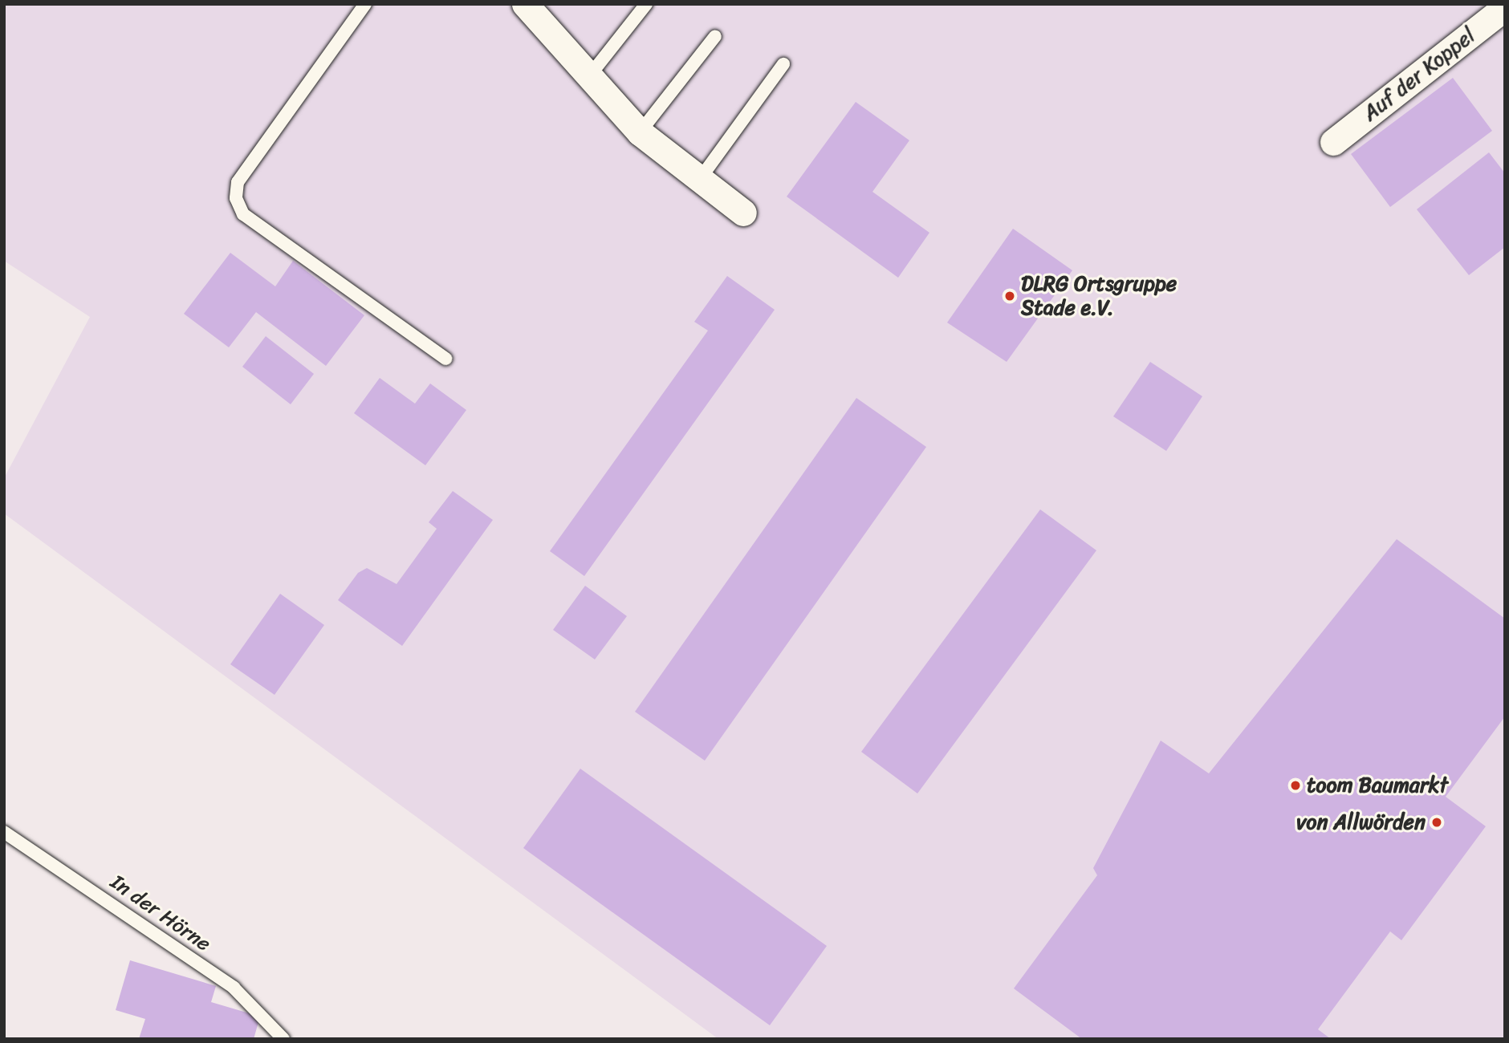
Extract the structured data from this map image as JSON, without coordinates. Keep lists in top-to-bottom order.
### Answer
{
  "streets": {
    "street": ["Auf der Koppel"],
    "lane": ["In der Hörne"]
  },
  "places": ["DLRG Ortsgruppe Stade e.V.", "toom Baumarkt", "von Allwörden"]
}
